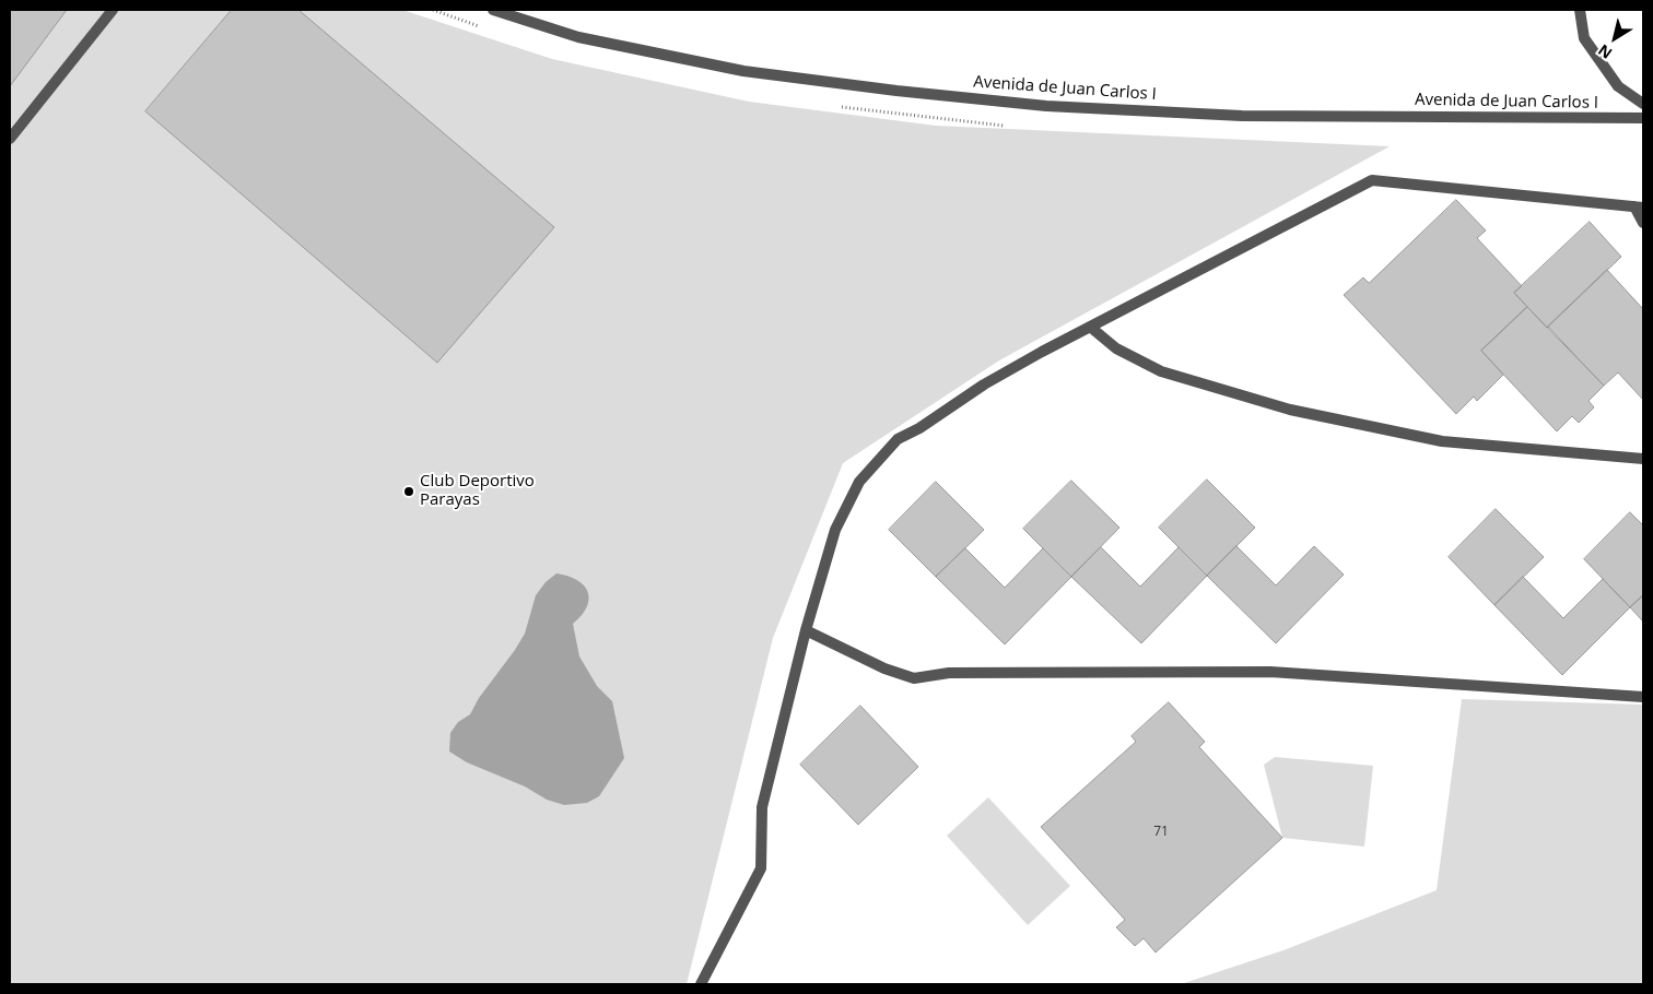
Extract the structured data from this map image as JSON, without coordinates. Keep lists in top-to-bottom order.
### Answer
{
  "streets": {
    "street": ["Avenida de Juan Carlos I"]
  },
  "places": ["Club Deportivo Parayas"],
  "house_numbers": ["71"],
  "north": "bottom left"
}
